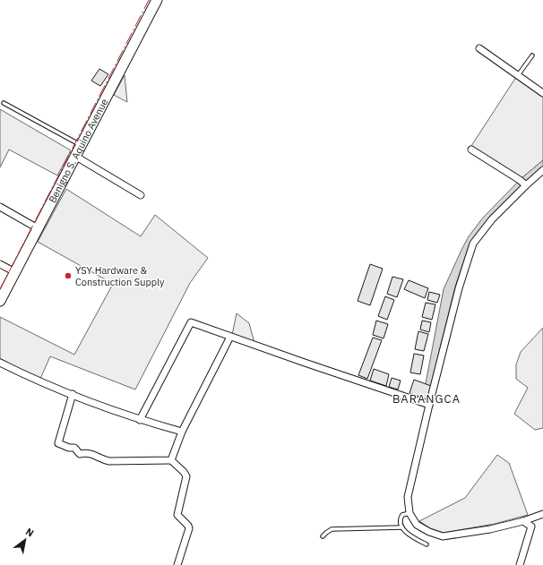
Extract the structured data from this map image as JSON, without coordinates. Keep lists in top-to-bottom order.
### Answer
{
  "streets": {
    "main road": ["Benigno S. Aquino Avenue"]
  },
  "districts": ["BARANGCA"],
  "places": ["YSY Hardware & Construction Supply"],
  "north": "top right"
}
